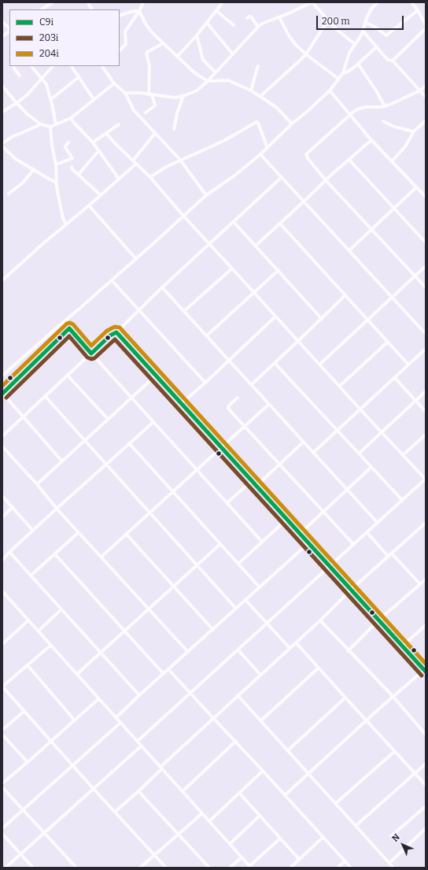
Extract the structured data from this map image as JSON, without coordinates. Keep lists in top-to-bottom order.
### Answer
{
  "lines": ["transit line 204i", "transit line C9i", "transit line 203i"],
  "legend": ["C9i", "203i", "204i"],
  "scale_bar": "200 m",
  "north": "top left"
}
